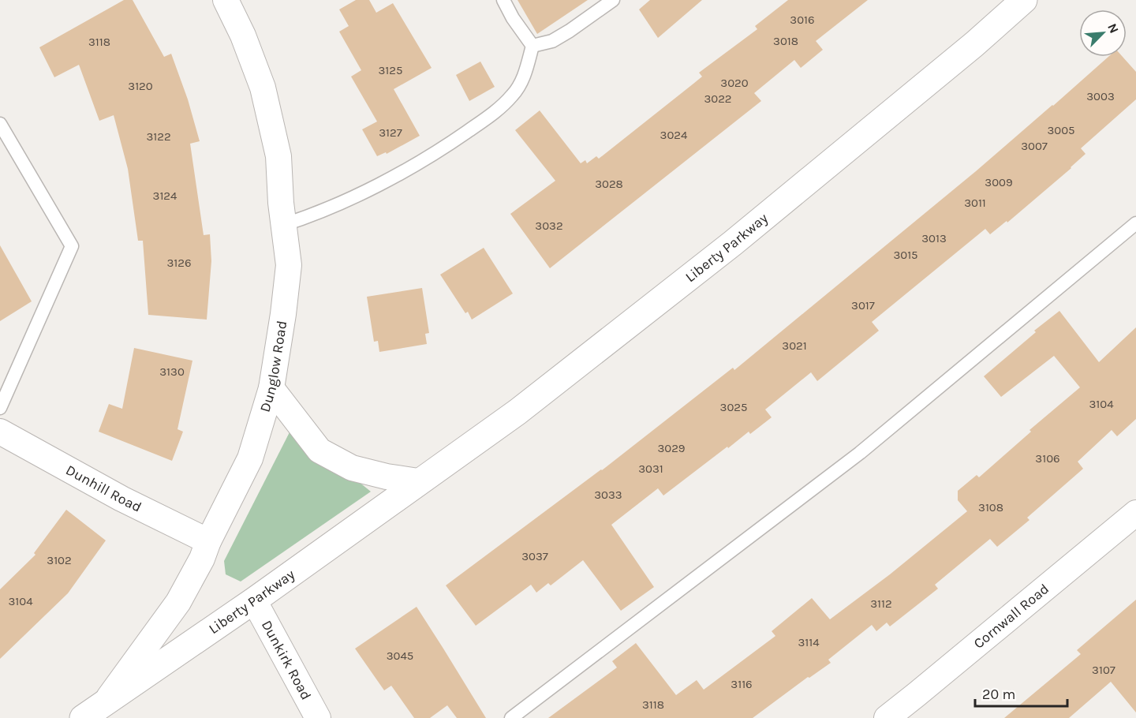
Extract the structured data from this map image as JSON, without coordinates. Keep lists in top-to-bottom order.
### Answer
{
  "streets": {
    "street": [
      "Liberty Parkway",
      "Dunglow Road",
      "Dunhill Road",
      "Cornwall Road",
      "Dunkirk Road"
    ]
  },
  "crossings": [
    ["Liberty Parkway", "Dunglow Road"],
    ["Liberty Parkway", "Dunkirk Road"],
    ["Dunglow Road", "Dunhill Road"]
  ],
  "house_numbers": [
    "3016",
    "3018",
    "3118",
    "3125",
    "3020",
    "3120",
    "3003",
    "3022",
    "3005",
    "3127",
    "3024",
    "3122",
    "3007",
    "3009",
    "3028",
    "3124",
    "3011",
    "3032",
    "3013",
    "3015",
    "3126",
    "3017",
    "3021",
    "3130",
    "3104",
    "3025",
    "3029",
    "3106",
    "3031",
    "3033",
    "3108",
    "3037",
    "3102",
    "3104",
    "3112",
    "3114",
    "3045",
    "3107",
    "3116",
    "3118"
  ],
  "scale_bar": "20 m",
  "north": "top right"
}
